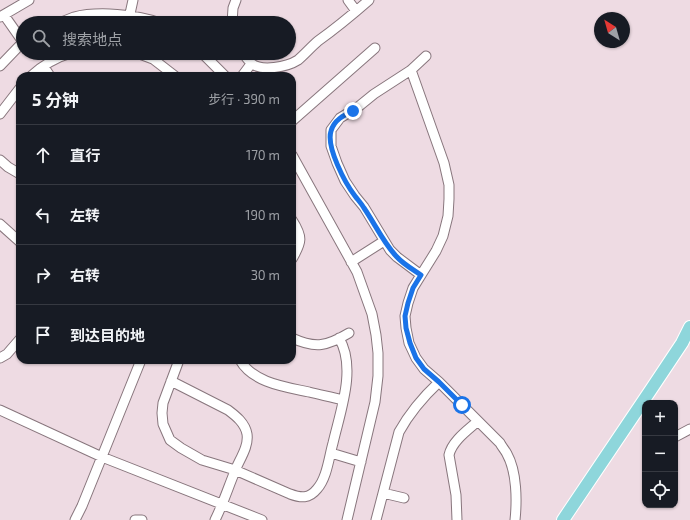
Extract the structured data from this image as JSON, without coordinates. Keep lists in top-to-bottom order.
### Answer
{
  "north": "top left",
  "page": {
    "search": "搜索地点",
    "heading": ["5 分钟", "步行 · 390 m"],
    "list": [
      ["直行", "170 m"],
      ["左转", "190 m"],
      ["右转", "30 m"],
      "到达目的地"
    ],
    "map_buttons": ["+", "−"]
  }
}
